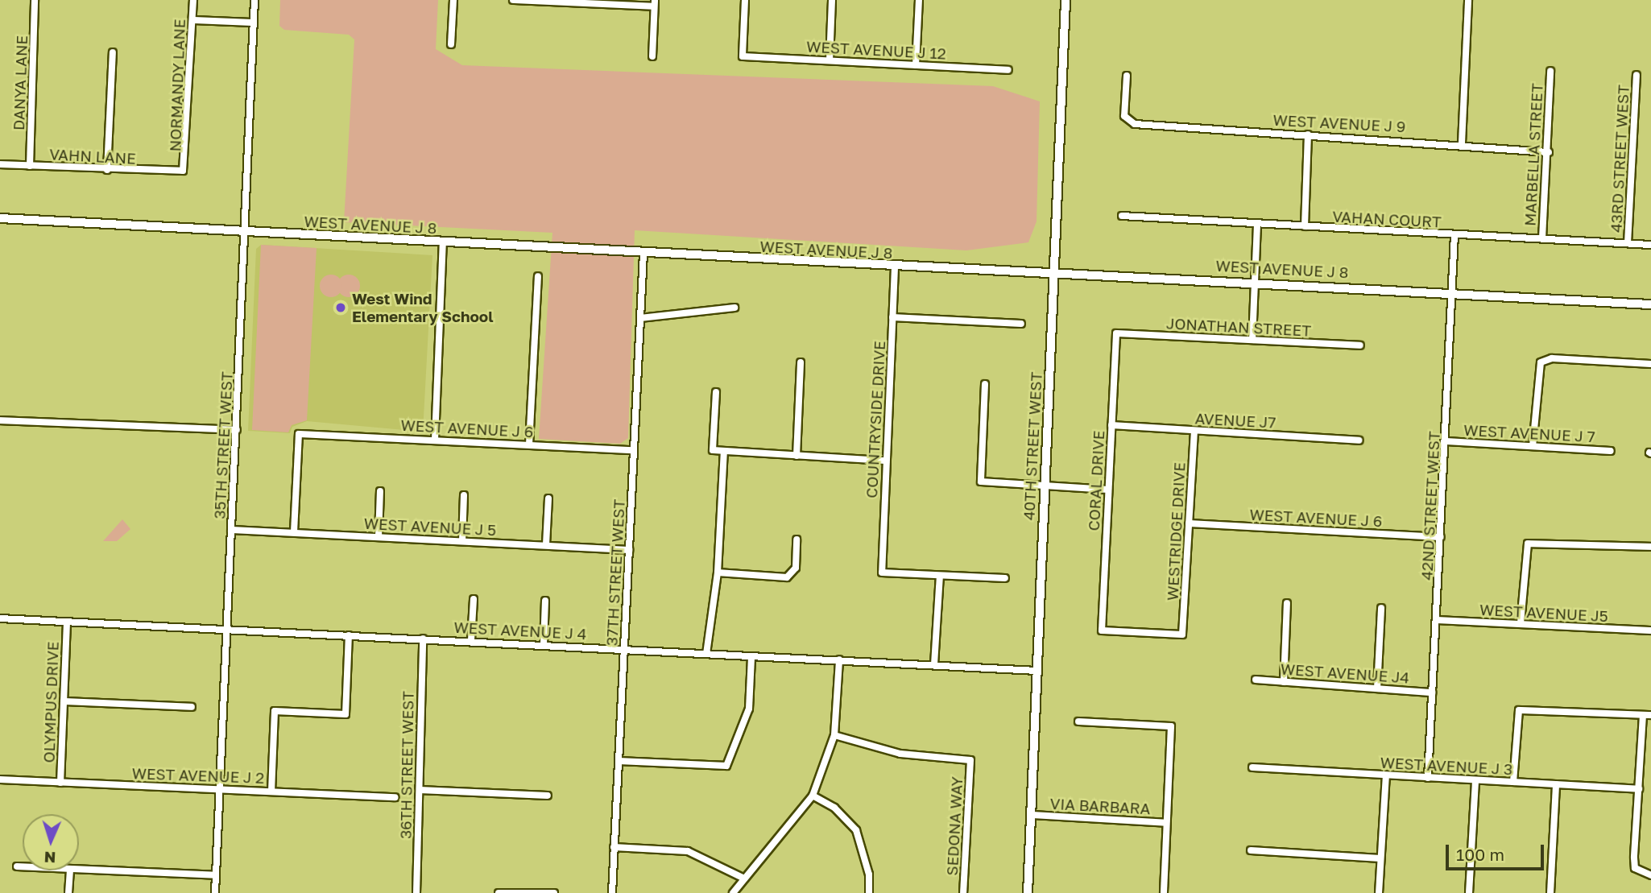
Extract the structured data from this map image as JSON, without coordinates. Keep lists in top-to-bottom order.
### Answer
{
  "streets": {
    "main road": ["40TH STREET WEST"],
    "street": [
      "WEST AVENUE J 12",
      "DANYA LANE",
      "NORMANDY LANE",
      "WEST AVENUE J 9",
      "MARBELLA STREET",
      "VAHN LANE",
      "43RD STREET WEST",
      "VAHAN COURT",
      "WEST AVENUE J 8",
      "JONATHAN STREET",
      "COUNTRYSIDE DRIVE",
      "AVENUE J7",
      "WEST AVENUE J 6",
      "WEST AVENUE J 7",
      "35TH STREET WEST",
      "CORAL DRIVE",
      "42ND STREET WEST",
      "WEST AVENUE J 5",
      "WESTRIDGE DRIVE",
      "37TH STREET WEST",
      "WEST AVENUE J5",
      "WEST AVENUE J 4",
      "WEST AVENUE J4",
      "OLYMPUS DRIVE",
      "36TH STREET WEST",
      "WEST AVENUE J 3",
      "WEST AVENUE J 2",
      "VIA BARBARA",
      "SEDONA WAY"
    ]
  },
  "crossings": [
    ["DANYA LANE", "VAHN LANE"],
    ["NORMANDY LANE", "VAHN LANE"],
    ["WEST AVENUE J 9", "MARBELLA STREET"],
    ["MARBELLA STREET", "VAHAN COURT"],
    ["43RD STREET WEST", "VAHAN COURT"],
    ["VAHAN COURT", "42ND STREET WEST"],
    ["WEST AVENUE J 8", "COUNTRYSIDE DRIVE"],
    ["WEST AVENUE J 8", "35TH STREET WEST"],
    ["WEST AVENUE J 8", "40TH STREET WEST"],
    ["WEST AVENUE J 8", "42ND STREET WEST"],
    ["WEST AVENUE J 8", "37TH STREET WEST"],
    ["JONATHAN STREET", "CORAL DRIVE"],
    ["AVENUE J7", "CORAL DRIVE"],
    ["AVENUE J7", "WESTRIDGE DRIVE"],
    ["WEST AVENUE J 6", "42ND STREET WEST"],
    ["WEST AVENUE J 6", "WEST AVENUE J 5"],
    ["WEST AVENUE J 6", "WESTRIDGE DRIVE"],
    ["WEST AVENUE J 6", "37TH STREET WEST"],
    ["WEST AVENUE J 7", "42ND STREET WEST"],
    ["35TH STREET WEST", "WEST AVENUE J 5"],
    ["35TH STREET WEST", "WEST AVENUE J 4"],
    ["35TH STREET WEST", "WEST AVENUE J 2"],
    ["40TH STREET WEST", "WEST AVENUE J 4"],
    ["40TH STREET WEST", "VIA BARBARA"],
    ["CORAL DRIVE", "WESTRIDGE DRIVE"],
    ["42ND STREET WEST", "WEST AVENUE J5"],
    ["42ND STREET WEST", "WEST AVENUE J4"],
    ["42ND STREET WEST", "WEST AVENUE J 3"],
    ["WEST AVENUE J 5", "37TH STREET WEST"],
    ["37TH STREET WEST", "WEST AVENUE J 4"],
    ["WEST AVENUE J 4", "OLYMPUS DRIVE"],
    ["WEST AVENUE J 4", "36TH STREET WEST"],
    ["OLYMPUS DRIVE", "WEST AVENUE J 2"]
  ],
  "places": ["West Wind Elementary School"],
  "scale_bar": "100 m",
  "north": "bottom"
}
